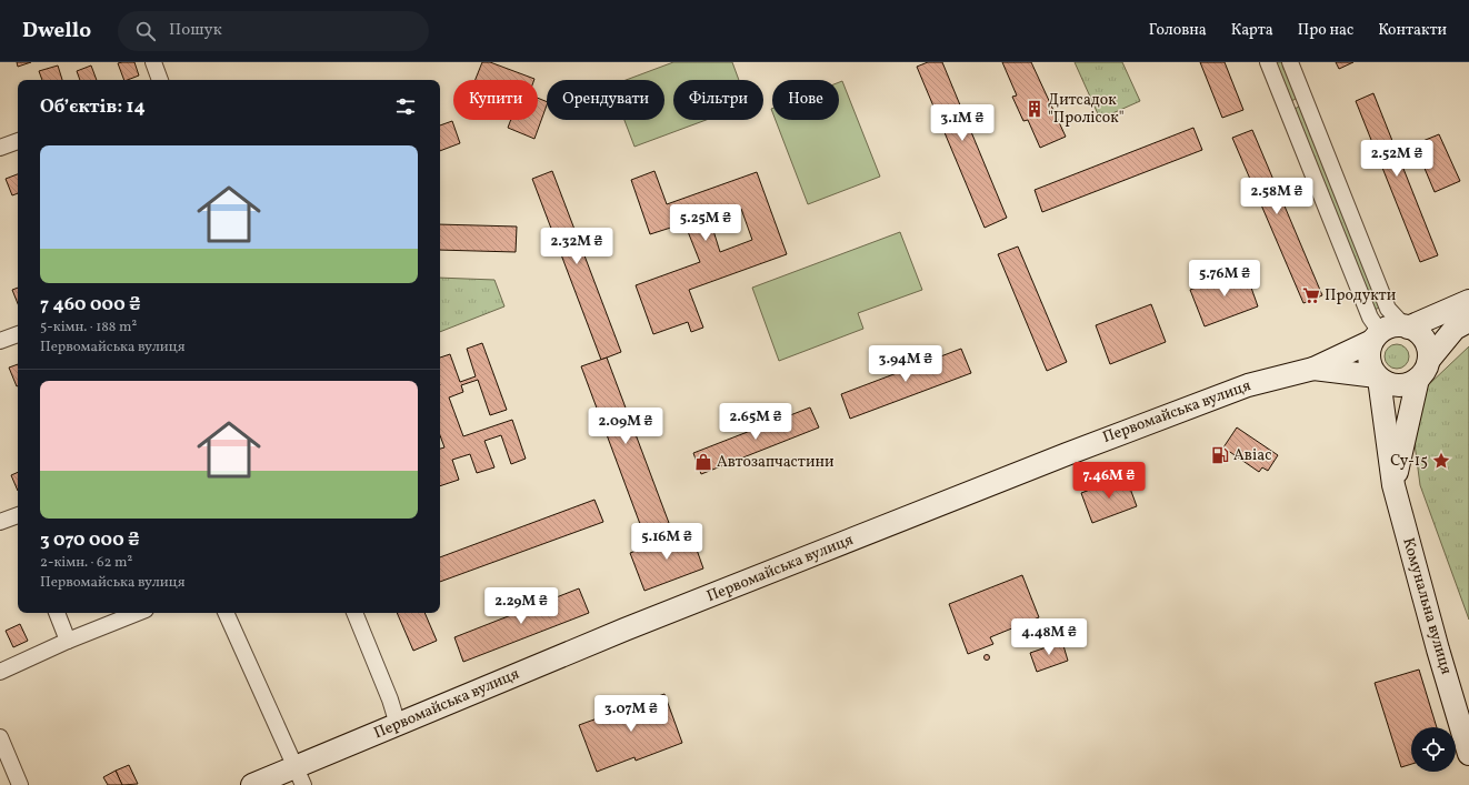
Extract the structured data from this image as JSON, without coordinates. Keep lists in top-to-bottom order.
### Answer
{
  "streets": {
    "main road": ["Первомайська вулиця", "Комунальна вулиця"]
  },
  "crossings": [
    ["Первомайська вулиця", "Комунальна вулиця"]
  ],
  "places": {
    "building": ["Дитсадок \"Пролісок\""],
    "supermarket": ["Продукти"],
    "fuel station": ["Авіас"],
    "place": ["Су-15"],
    "shop": ["Автозапчастини"]
  },
  "page": {
    "header": "Dwello",
    "search": "Пошук",
    "nav": [
      "Головна",
      "Карта",
      "Про нас",
      "Контакти"
    ],
    "chip": [
      "Купити",
      "Орендувати",
      "Фільтри",
      "Нове"
    ],
    "heading": "Об’єктів: 14",
    "price": [
      "3.1M ₴",
      "2.52M ₴",
      "2.58M ₴",
      "5.25M ₴",
      "2.32M ₴",
      "5.76M ₴",
      "3.94M ₴",
      "2.65M ₴",
      "2.09M ₴",
      "7.46M ₴",
      "5.16M ₴",
      "2.29M ₴",
      "4.48M ₴",
      "3.07M ₴"
    ],
    "list": [
      {
        "name": "7 460 000 ₴",
        "note": "5-кімн. · 188 m² · Первомайська вулиця"
      },
      {
        "name": "3 070 000 ₴",
        "note": "2-кімн. · 62 m² · Первомайська вулиця"
      }
    ]
  }
}
